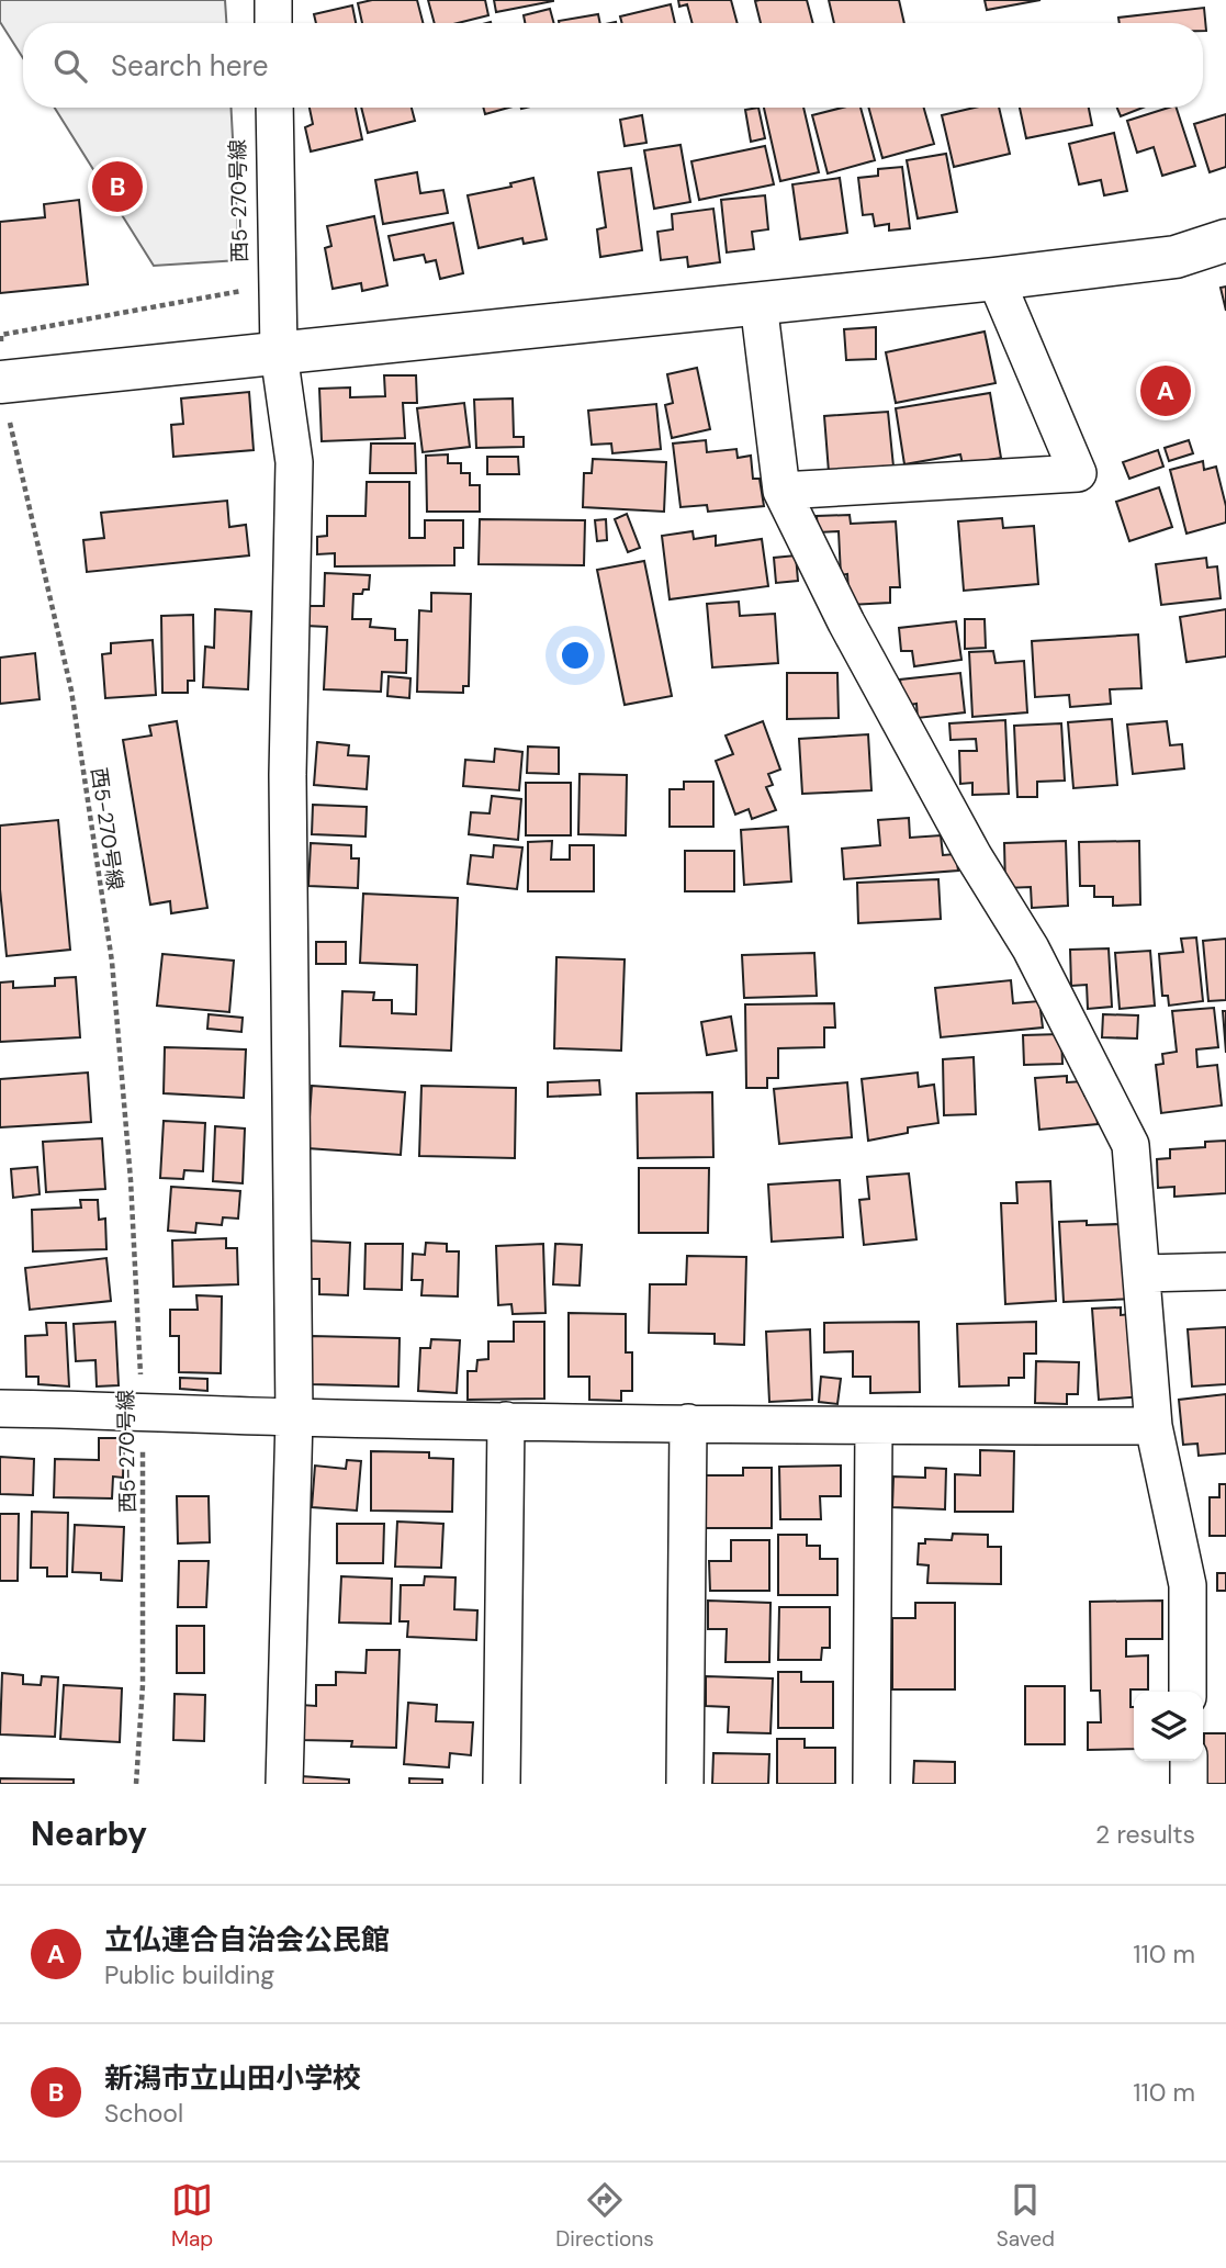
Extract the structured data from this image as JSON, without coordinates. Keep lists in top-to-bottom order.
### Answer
{
  "streets": {
    "path": ["西5-270号線"]
  },
  "page": {
    "search": "Search here",
    "pins": ["B", "A"],
    "heading": ["Nearby", "2 results"],
    "list": [
      {
        "mark": "A",
        "name": "立仏連合自治会公民館",
        "note": "Public building",
        "value": "110 m"
      },
      {
        "mark": "B",
        "name": "新潟市立山田小学校",
        "note": "School",
        "value": "110 m"
      }
    ],
    "nav": ["Map", "Directions", "Saved"]
  }
}
